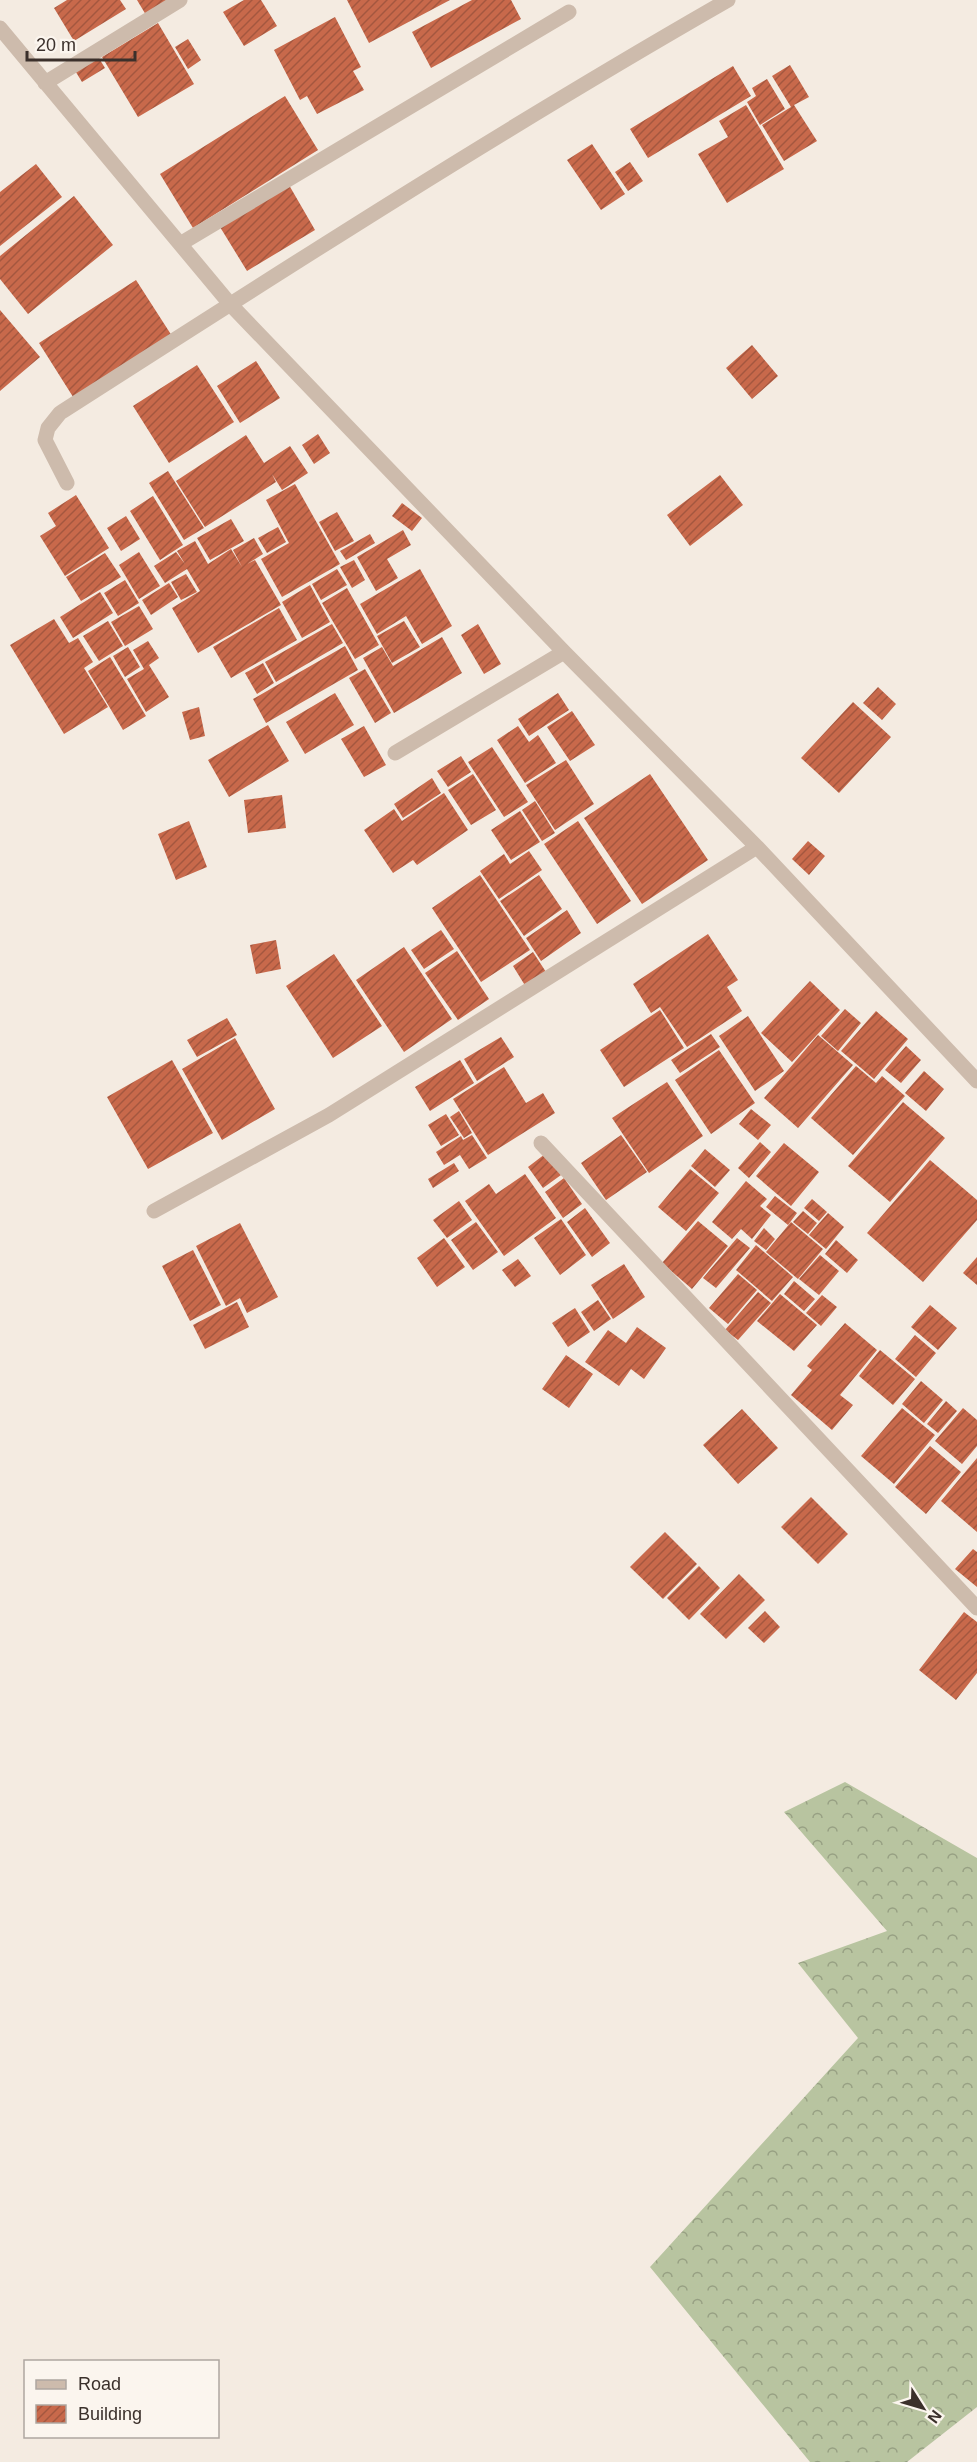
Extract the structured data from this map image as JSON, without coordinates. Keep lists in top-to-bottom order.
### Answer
{
  "legend": ["Road", "Building"],
  "scale_bar": "20 m",
  "north": "bottom right"
}
